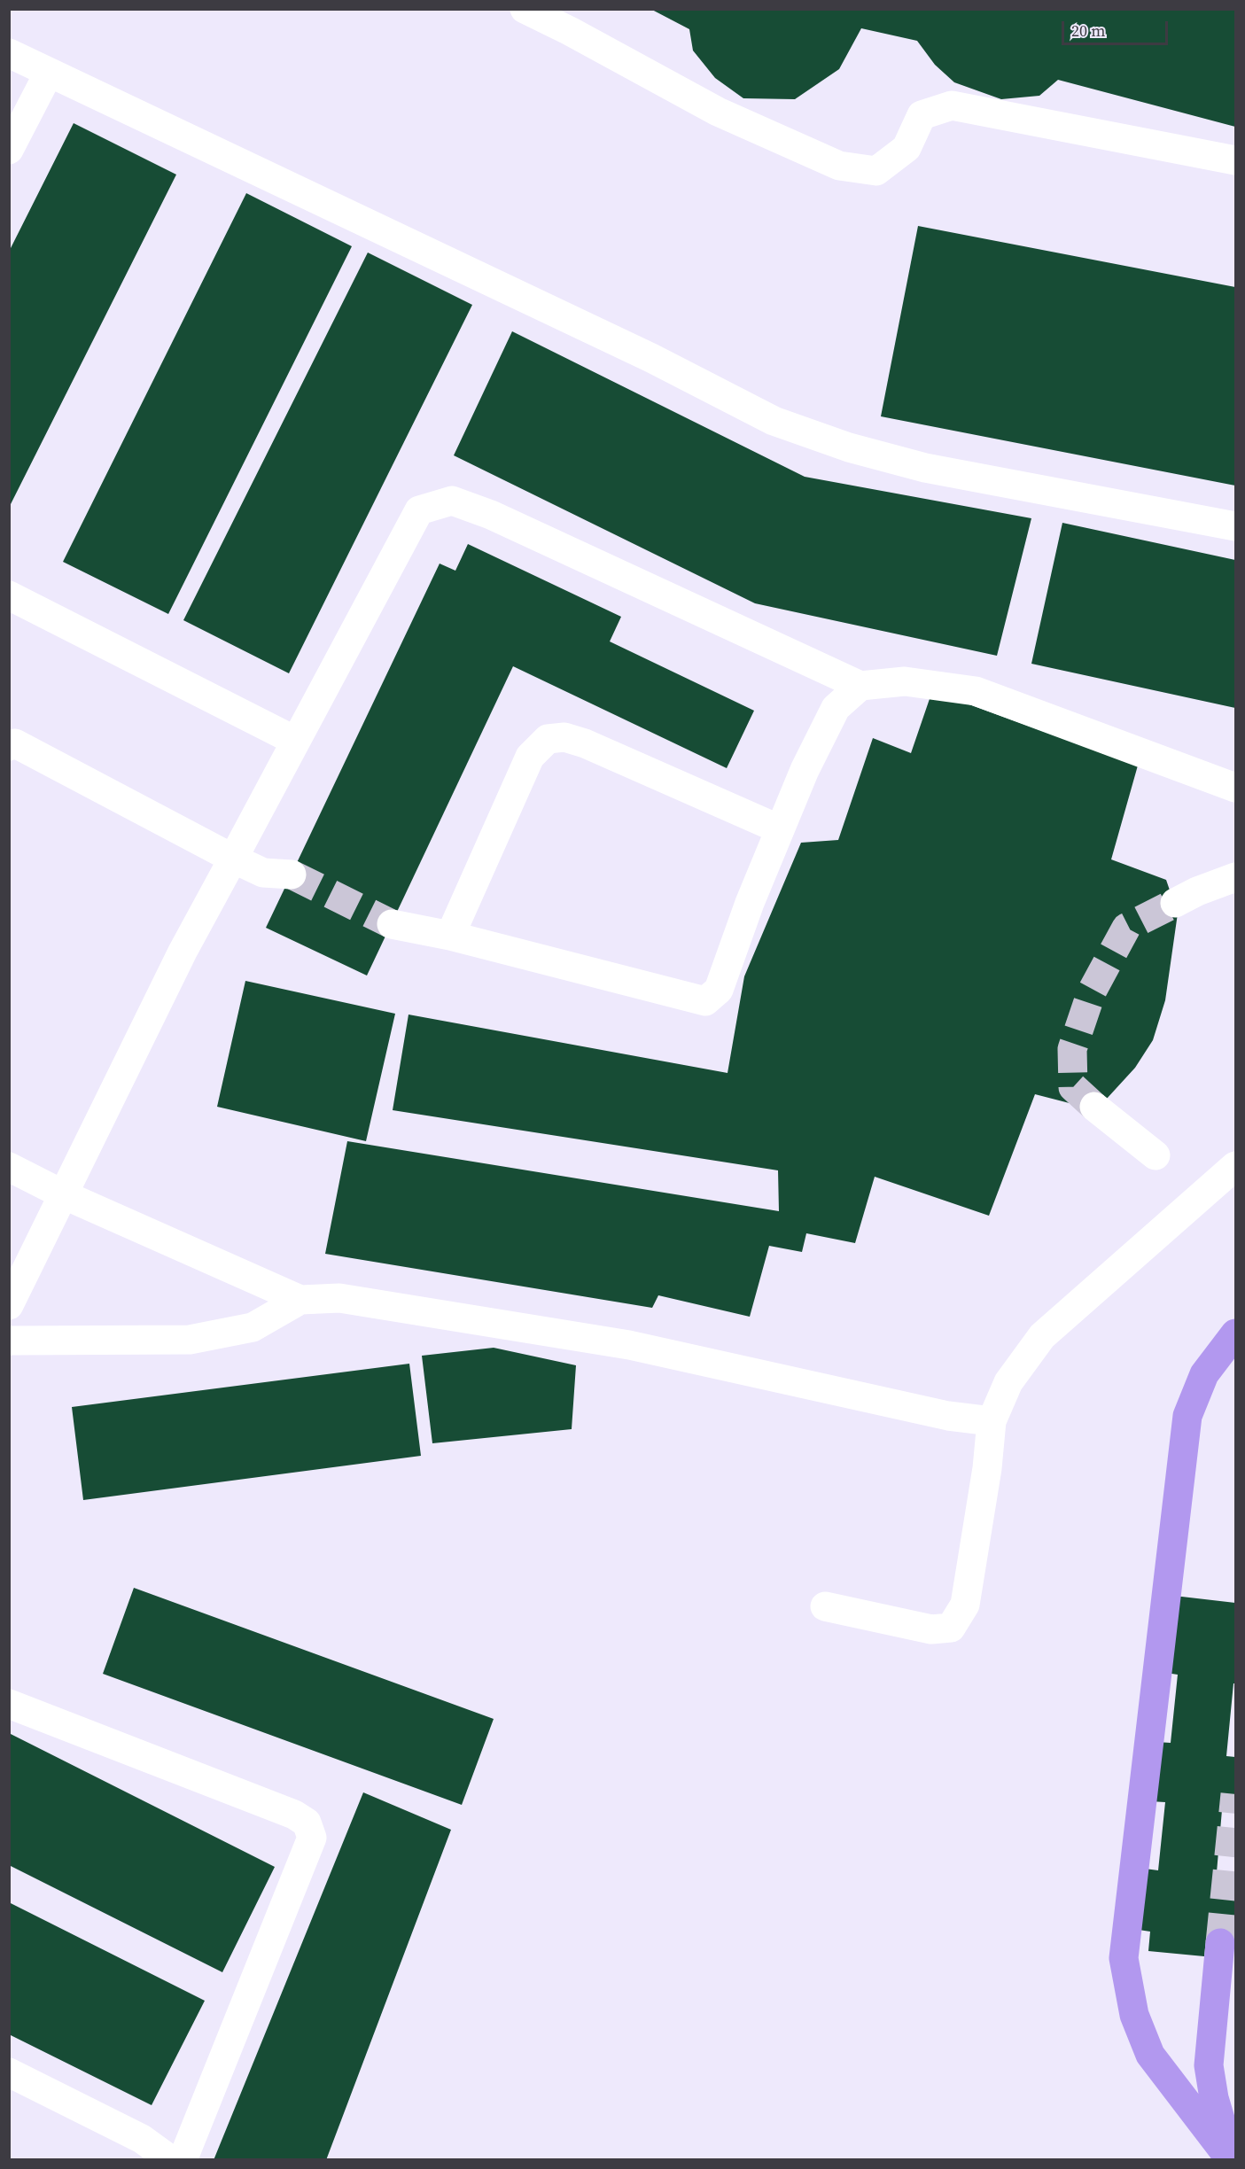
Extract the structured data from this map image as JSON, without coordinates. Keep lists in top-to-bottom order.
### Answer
{
  "scale_bar": "20 m"
}
